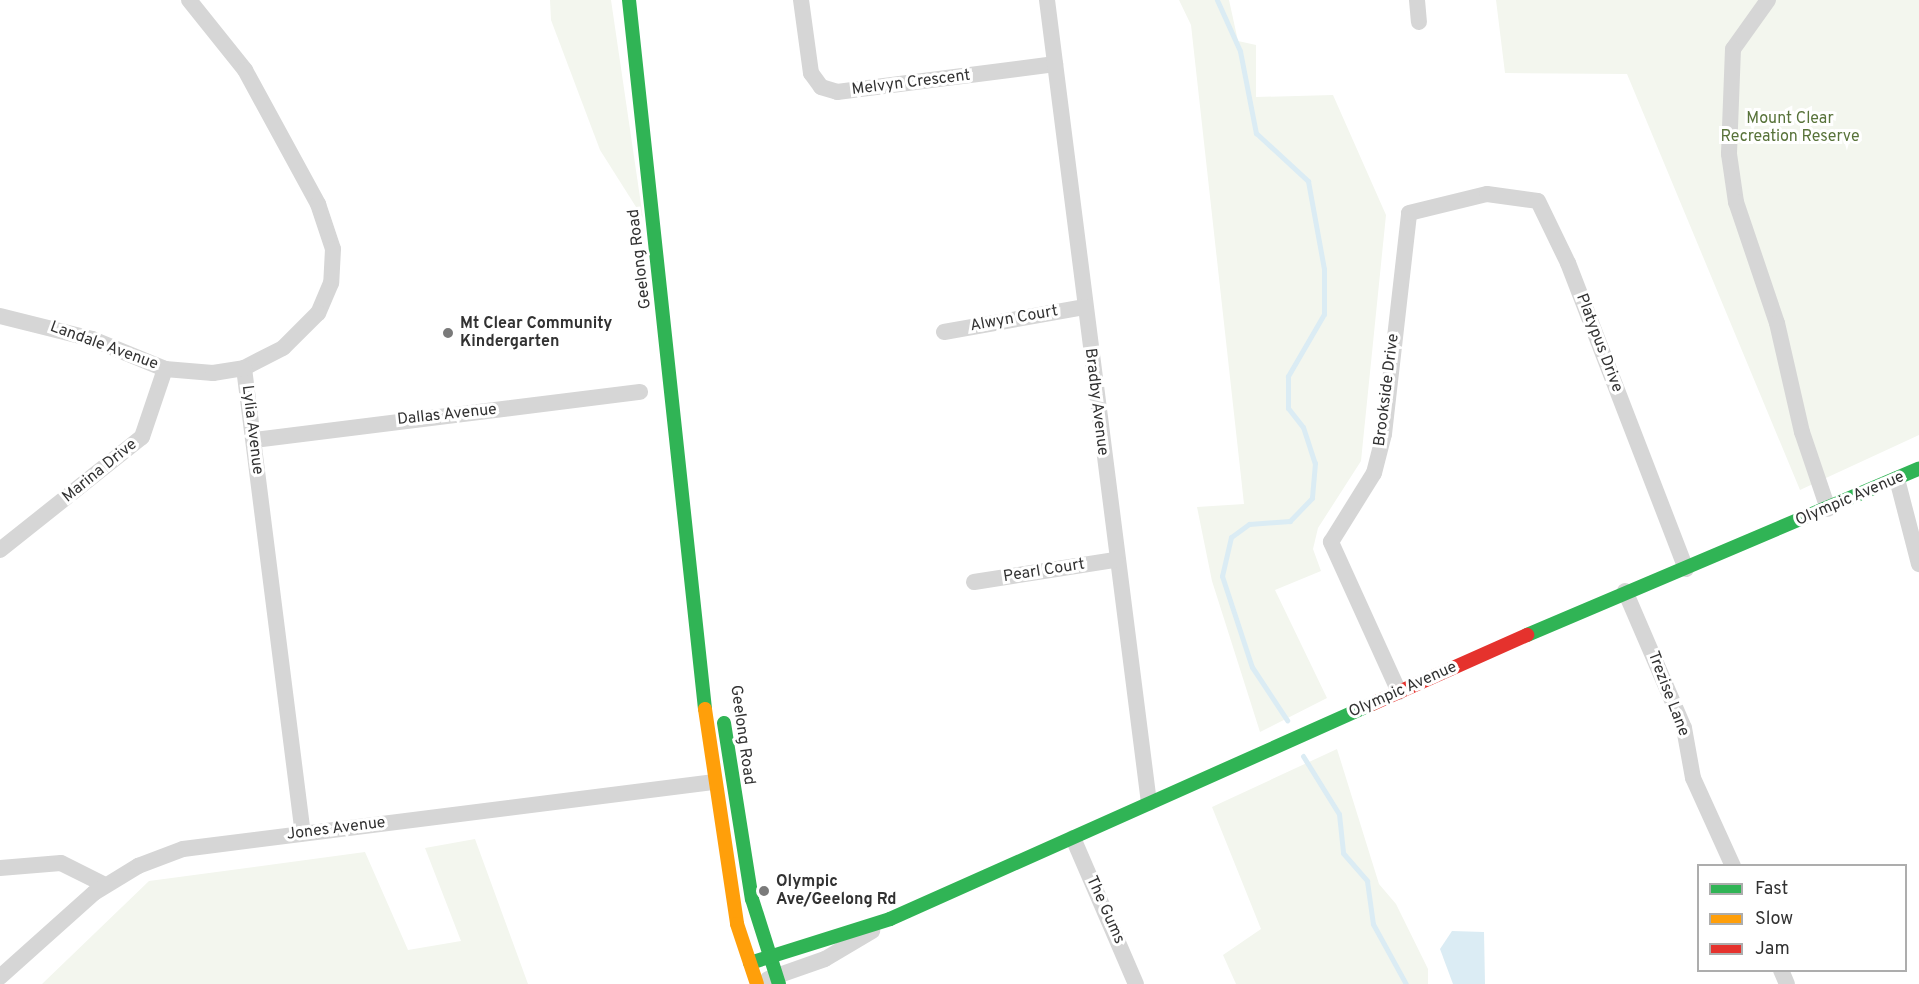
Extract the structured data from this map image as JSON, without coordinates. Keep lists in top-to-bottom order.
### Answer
{
  "streets": {
    "main road": ["Geelong Road", "Olympic Avenue"],
    "street": [
      "Melvyn Crescent",
      "Alwyn Court",
      "Platypus Drive",
      "Landale Avenue",
      "Brookside Drive",
      "Bradby Avenue",
      "Dallas Avenue",
      "Lylia Avenue",
      "Marina Drive",
      "Pearl Court",
      "Trezise Lane",
      "Jones Avenue",
      "The Gums"
    ]
  },
  "crossings": [
    ["Melvyn Crescent", "Bradby Avenue"],
    ["Geelong Road", "Olympic Avenue"],
    ["Geelong Road", "Jones Avenue"],
    ["Alwyn Court", "Bradby Avenue"],
    ["Platypus Drive", "Brookside Drive"],
    ["Platypus Drive", "Olympic Avenue"],
    ["Landale Avenue", "Lylia Avenue"],
    ["Landale Avenue", "Marina Drive"],
    ["Brookside Drive", "Olympic Avenue"],
    ["Bradby Avenue", "Olympic Avenue"],
    ["Bradby Avenue", "Pearl Court"],
    ["Dallas Avenue", "Lylia Avenue"],
    ["Lylia Avenue", "Jones Avenue"],
    ["Olympic Avenue", "Trezise Lane"],
    ["Olympic Avenue", "The Gums"]
  ],
  "parks": ["Mount Clear Recreation Reserve"],
  "places": ["Mt Clear Community Kindergarten", "Olympic Ave/Geelong Rd"],
  "legend": ["Fast", "Slow", "Jam"]
}
